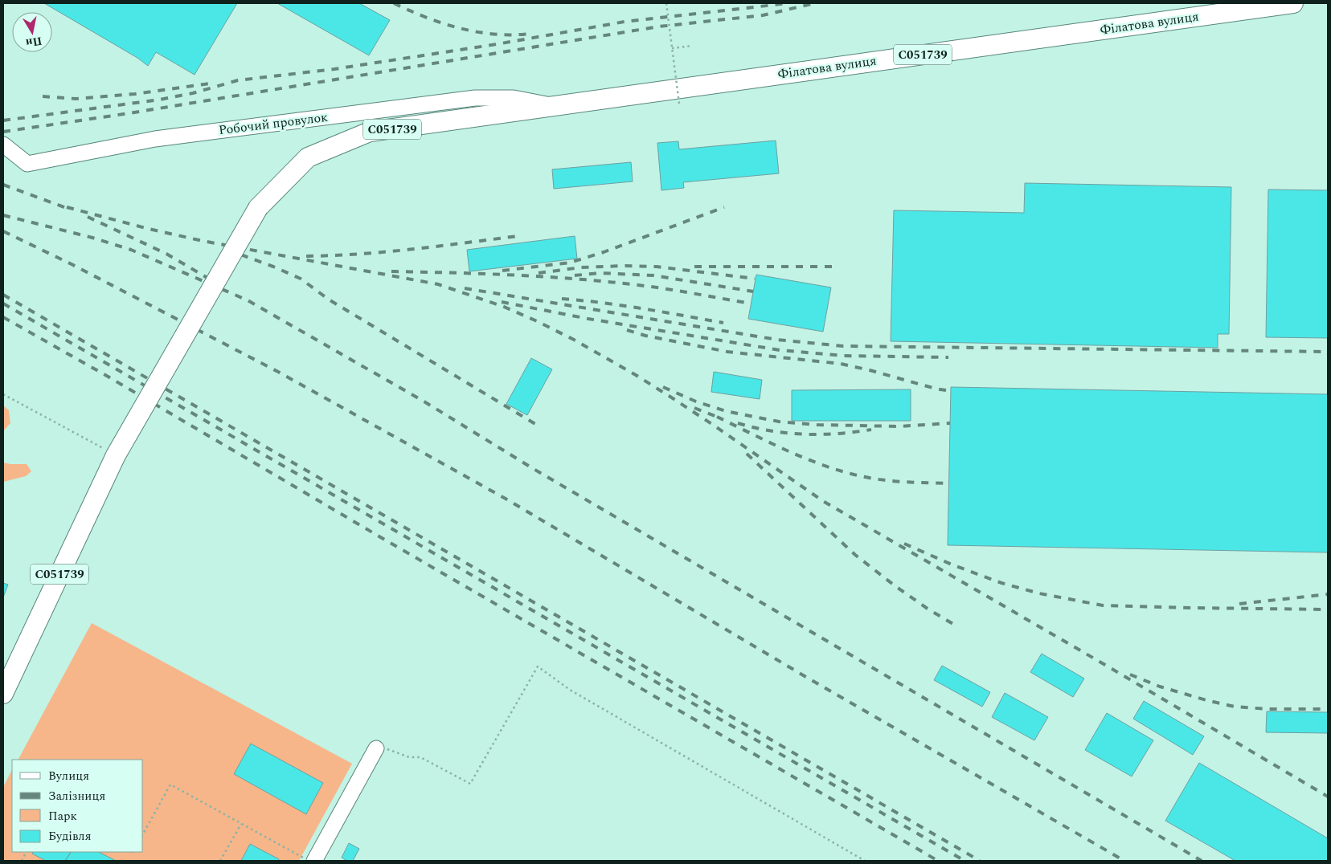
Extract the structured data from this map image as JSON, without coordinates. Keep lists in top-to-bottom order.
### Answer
{
  "streets": {
    "main road": ["Філатова вулиця", "С051739"],
    "street": ["Робочий провулок"]
  },
  "crossings": [
    ["Філатова вулиця", "С051739"],
    ["Філатова вулиця", "Робочий провулок"],
    ["С051739", "Робочий провулок"]
  ],
  "legend": [
    "Вулиця",
    "Залізниця",
    "Парк",
    "Будівля"
  ],
  "north": "bottom"
}
